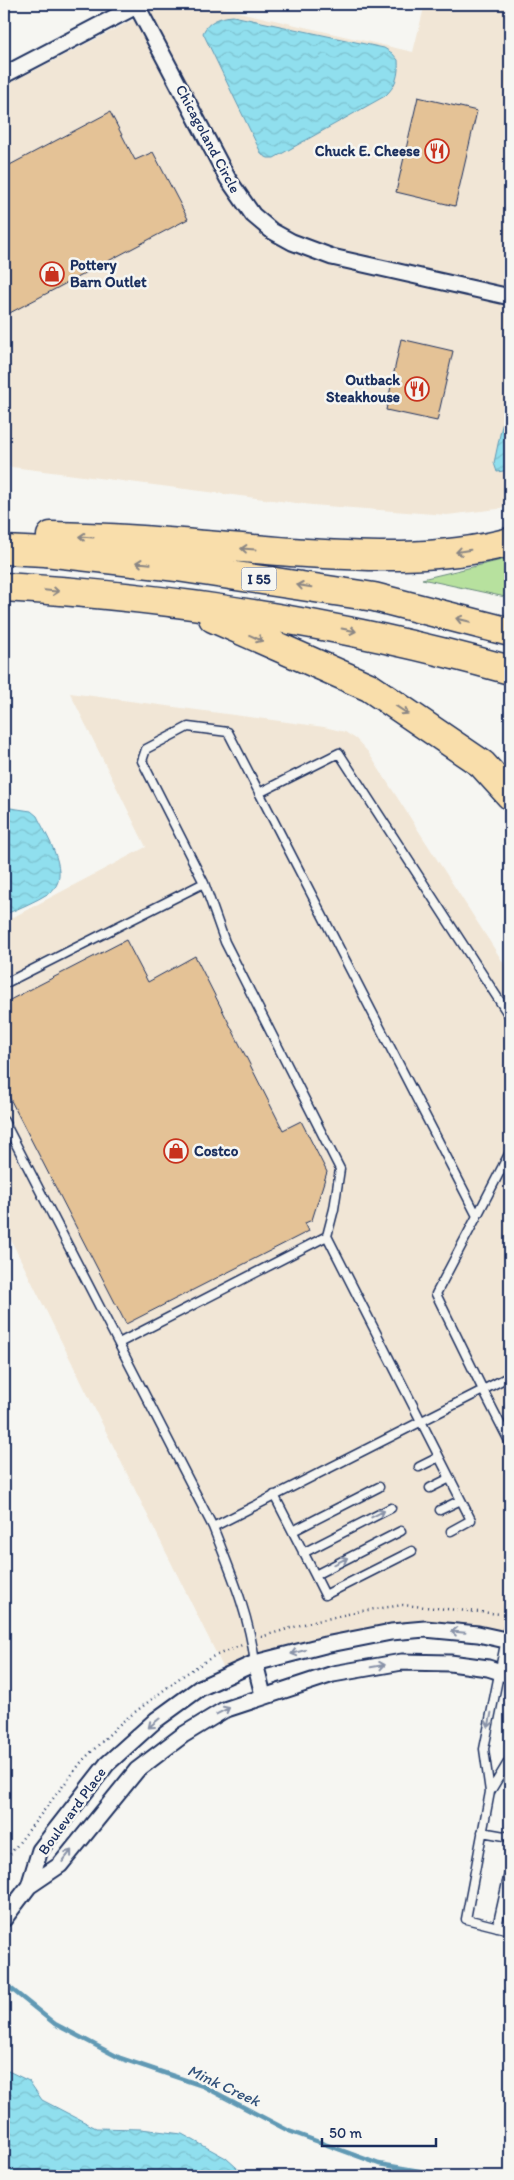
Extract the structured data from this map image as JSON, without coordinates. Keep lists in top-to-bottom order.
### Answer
{
  "streets": {
    "highway": ["I 55"],
    "street": ["Chicagoland Circle", "Boulevard Place"]
  },
  "water": ["Mink Creek"],
  "places": {
    "restaurant": ["Chuck E. Cheese", "Outback Steakhouse"],
    "shop": ["Pottery Barn Outlet", "Costco"]
  },
  "scale_bar": "50 m"
}
